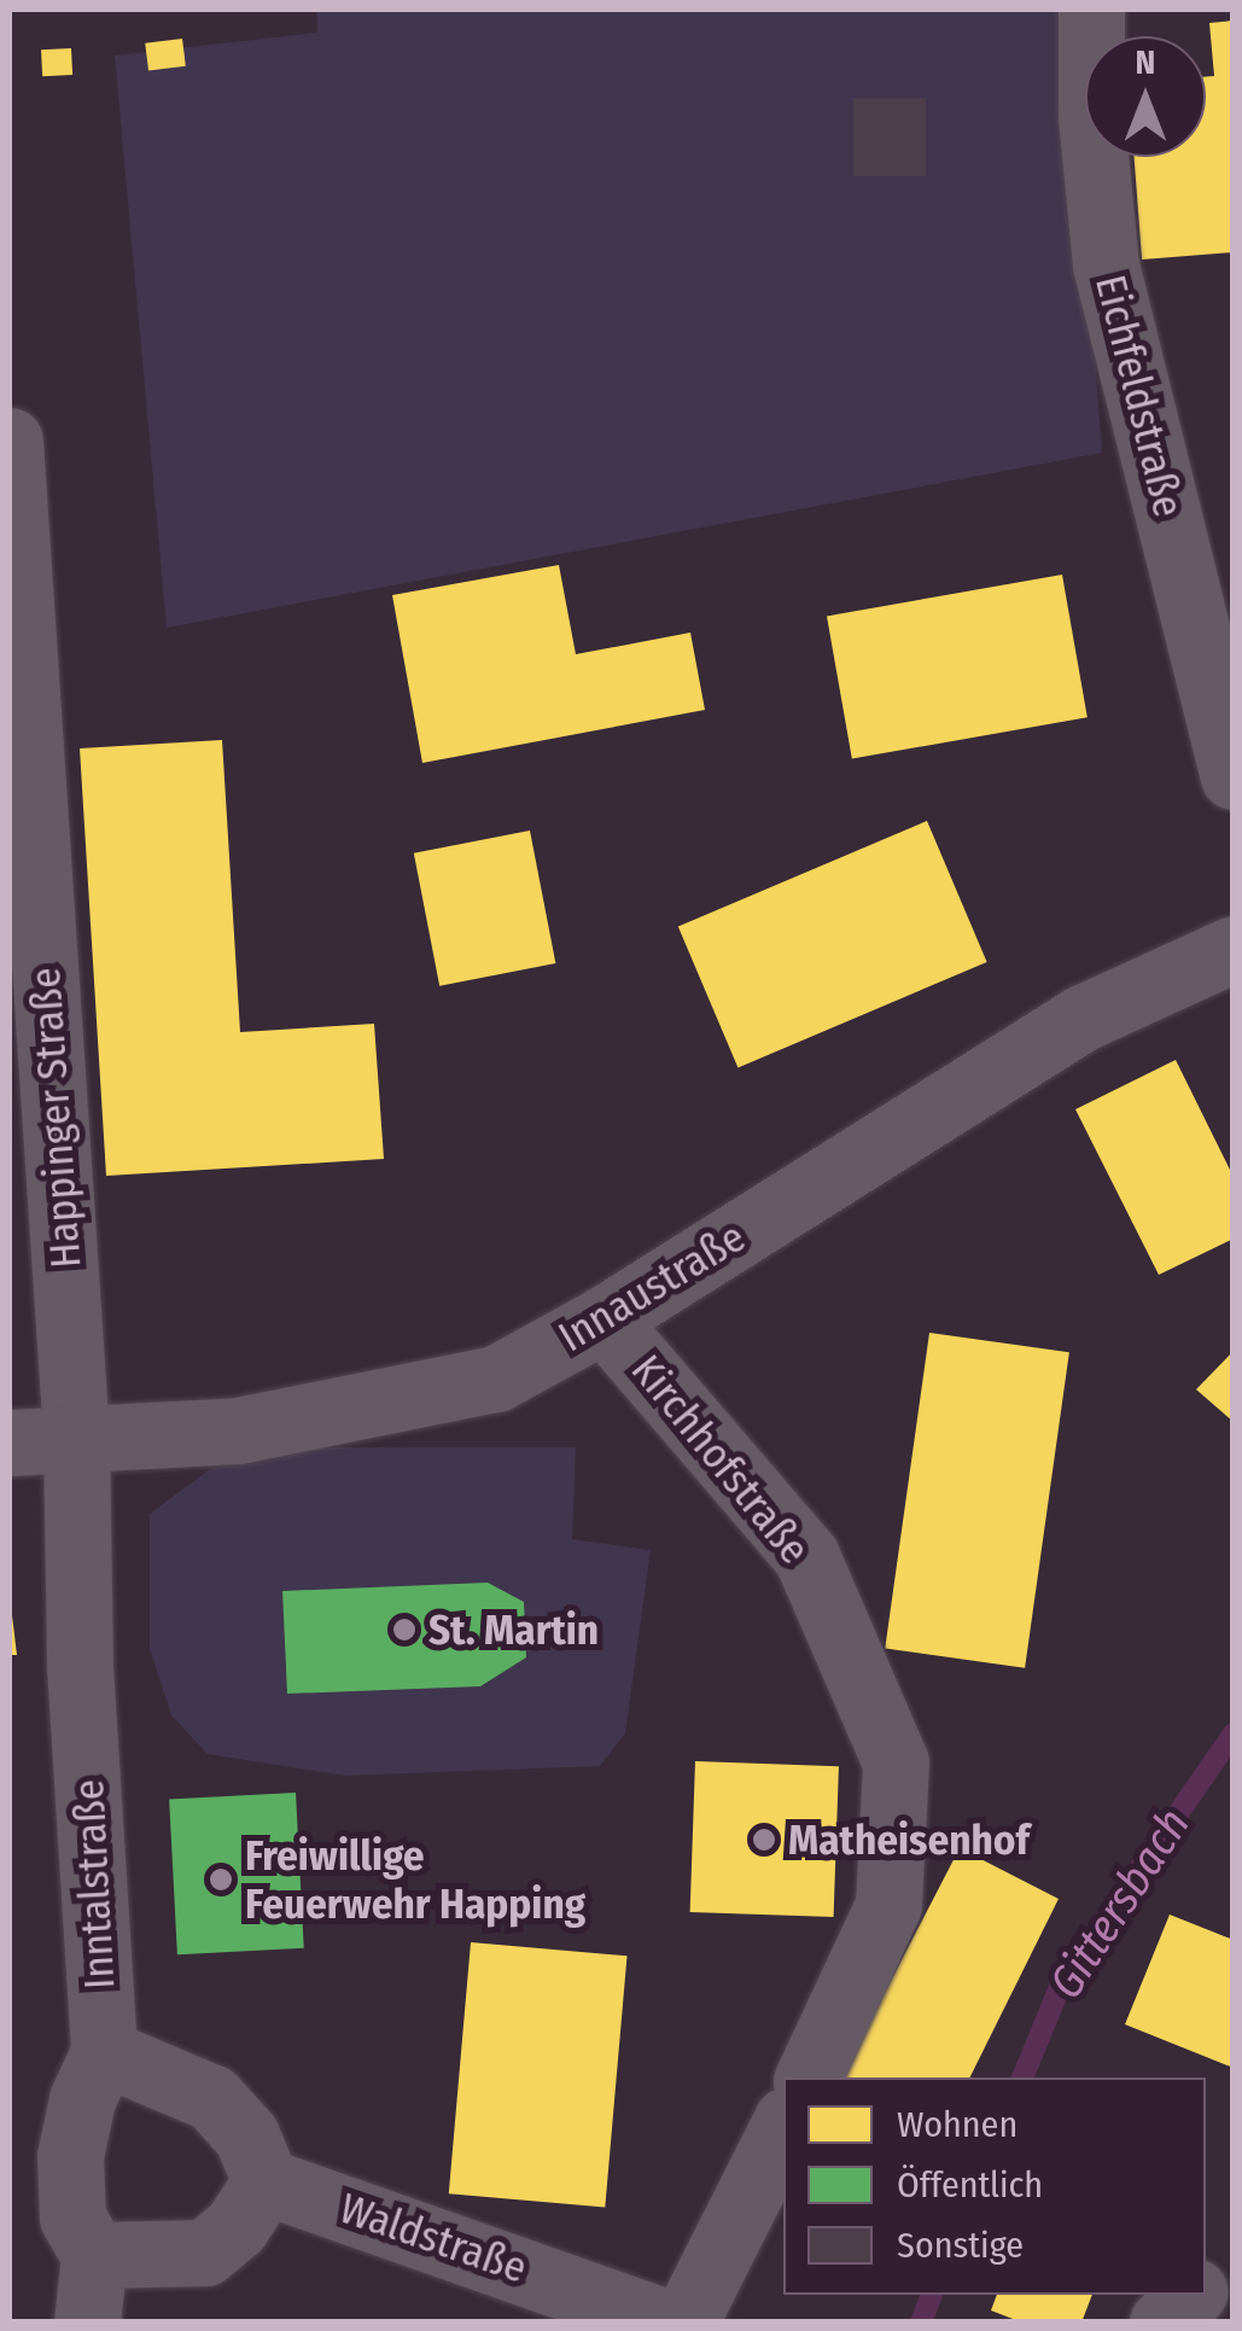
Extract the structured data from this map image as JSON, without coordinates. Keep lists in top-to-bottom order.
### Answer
{
  "streets": {
    "street": [
      "Eichfeldstraße",
      "Happinger Straße",
      "Innaustraße",
      "Kirchhofstraße",
      "Inntalstraße",
      "Waldstraße"
    ]
  },
  "crossings": [
    ["Happinger Straße", "Innaustraße"],
    ["Happinger Straße", "Inntalstraße"],
    ["Innaustraße", "Kirchhofstraße"],
    ["Innaustraße", "Inntalstraße"],
    ["Inntalstraße", "Waldstraße"]
  ],
  "water": ["Gittersbach"],
  "places": ["St. Martin", "Matheisenhof", "Freiwillige Feuerwehr Happing"],
  "legend": ["Wohnen", "Öffentlich", "Sonstige"],
  "north": "top"
}
